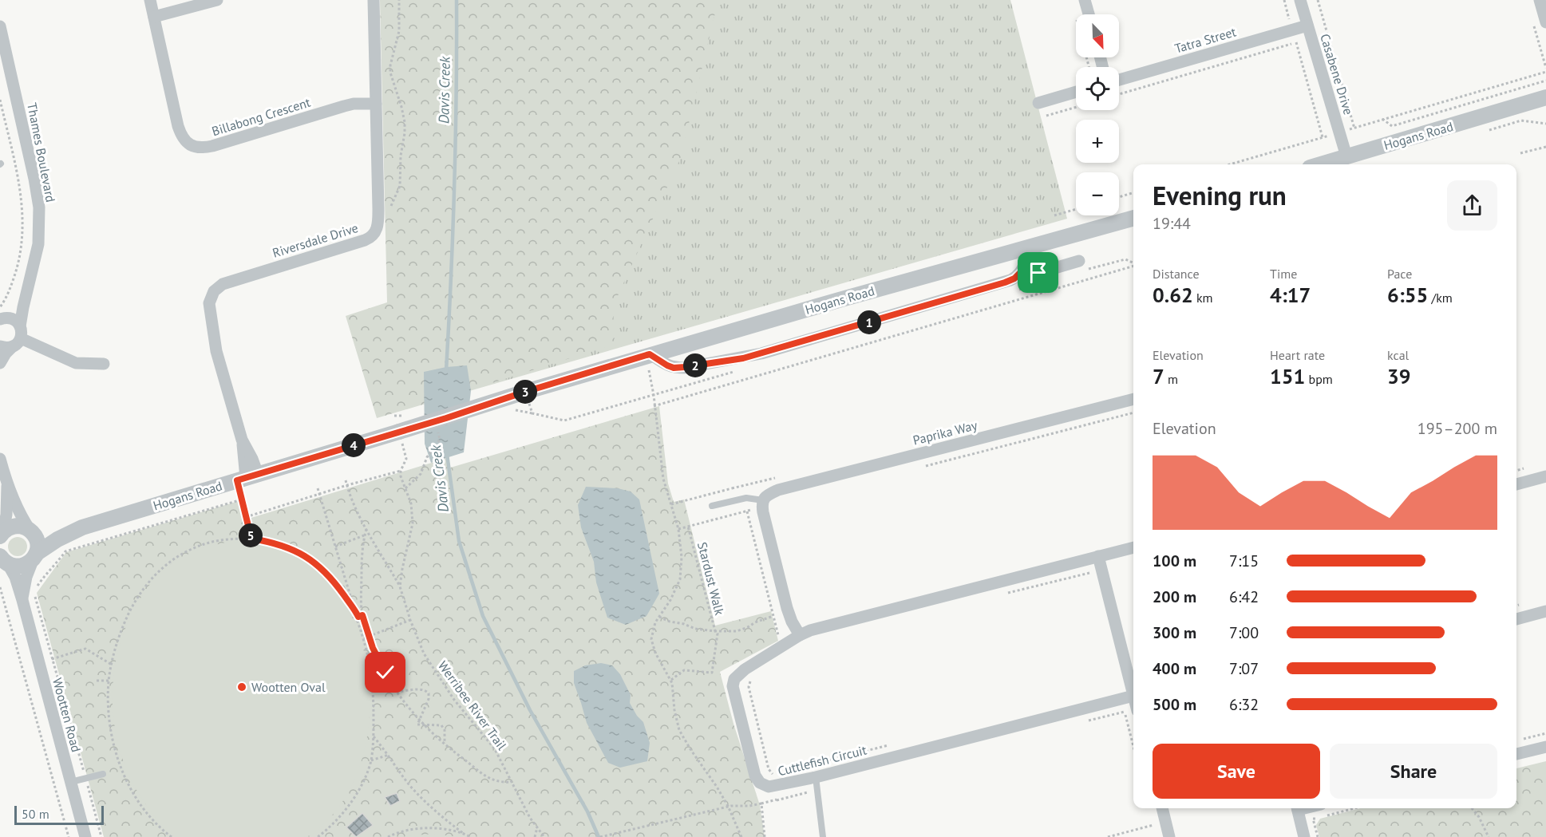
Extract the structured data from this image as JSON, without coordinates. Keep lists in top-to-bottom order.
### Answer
{
  "streets": {
    "street": [
      "Tatra Street",
      "Casabene Drive",
      "Billabong Crescent",
      "Hogans Road",
      "Thames Boulevard",
      "Riversdale Drive",
      "Paprika Way",
      "Wootten Road",
      "Cuttlefish Circuit"
    ],
    "path": ["Stardust Walk", "Werribee River Trail"]
  },
  "crossings": [
    ["Tatra Street", "Casabene Drive"],
    ["Casabene Drive", "Hogans Road"],
    ["Billabong Crescent", "Riversdale Drive"],
    ["Hogans Road", "Riversdale Drive"],
    ["Hogans Road", "Werribee River Trail"],
    ["Hogans Road", "Wootten Road"]
  ],
  "water": ["Davis Creek"],
  "places": ["Wootten Oval"],
  "scale_bar": "50 m",
  "north": "bottom right",
  "page": {
    "map_buttons": ["+", "−"],
    "heading": ["Evening run", "19:44"],
    "stats": [
      ["Distance", "0.62 km"],
      ["Time", "4:17"],
      ["Pace", "6:55 /km"],
      ["Elevation", "7 m"],
      ["Heart rate", "151 bpm"],
      ["kcal", "39"]
    ],
    "pins": [
      "1",
      "2",
      "3",
      "4",
      "5"
    ],
    "chart": ["Elevation", "195–200 m"],
    "list": [
      {
        "name": "100 m",
        "note": "7:15"
      },
      {
        "name": "200 m",
        "note": "6:42"
      },
      {
        "name": "300 m",
        "note": "7:00"
      },
      {
        "name": "400 m",
        "note": "7:07"
      },
      {
        "name": "500 m",
        "note": "6:32"
      }
    ],
    "buttons": ["Save", "Share"],
    "scale": "50 m"
  }
}
